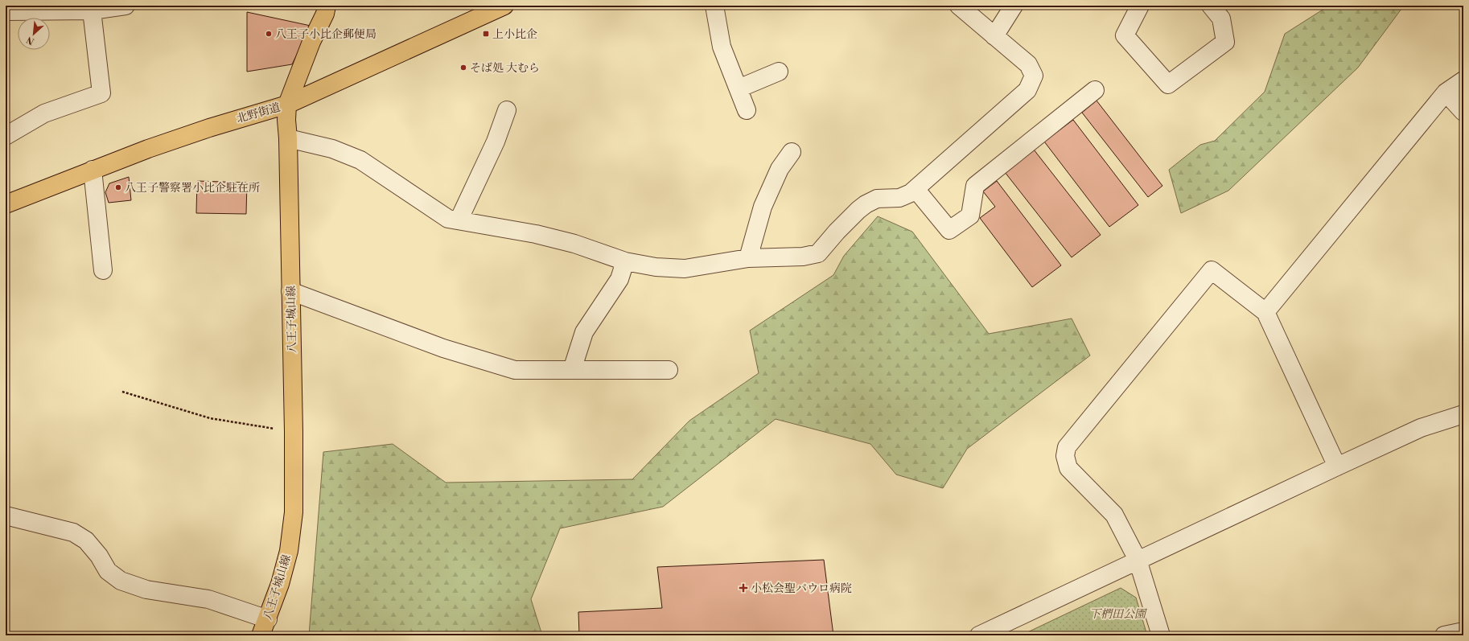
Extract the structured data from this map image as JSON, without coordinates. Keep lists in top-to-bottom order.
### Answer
{
  "streets": {
    "main road": ["北野街道", "八王子城山線"]
  },
  "crossings": [
    ["北野街道", "八王子城山線"]
  ],
  "parks": ["下椚田公園"],
  "places": {
    "other": ["八王子小比企郵便局", "そば処 大むら", "八王子警察署小比企駐在所"],
    "transit": ["上小比企"],
    "health": ["小松会聖パウロ病院"]
  },
  "north": "bottom left"
}
